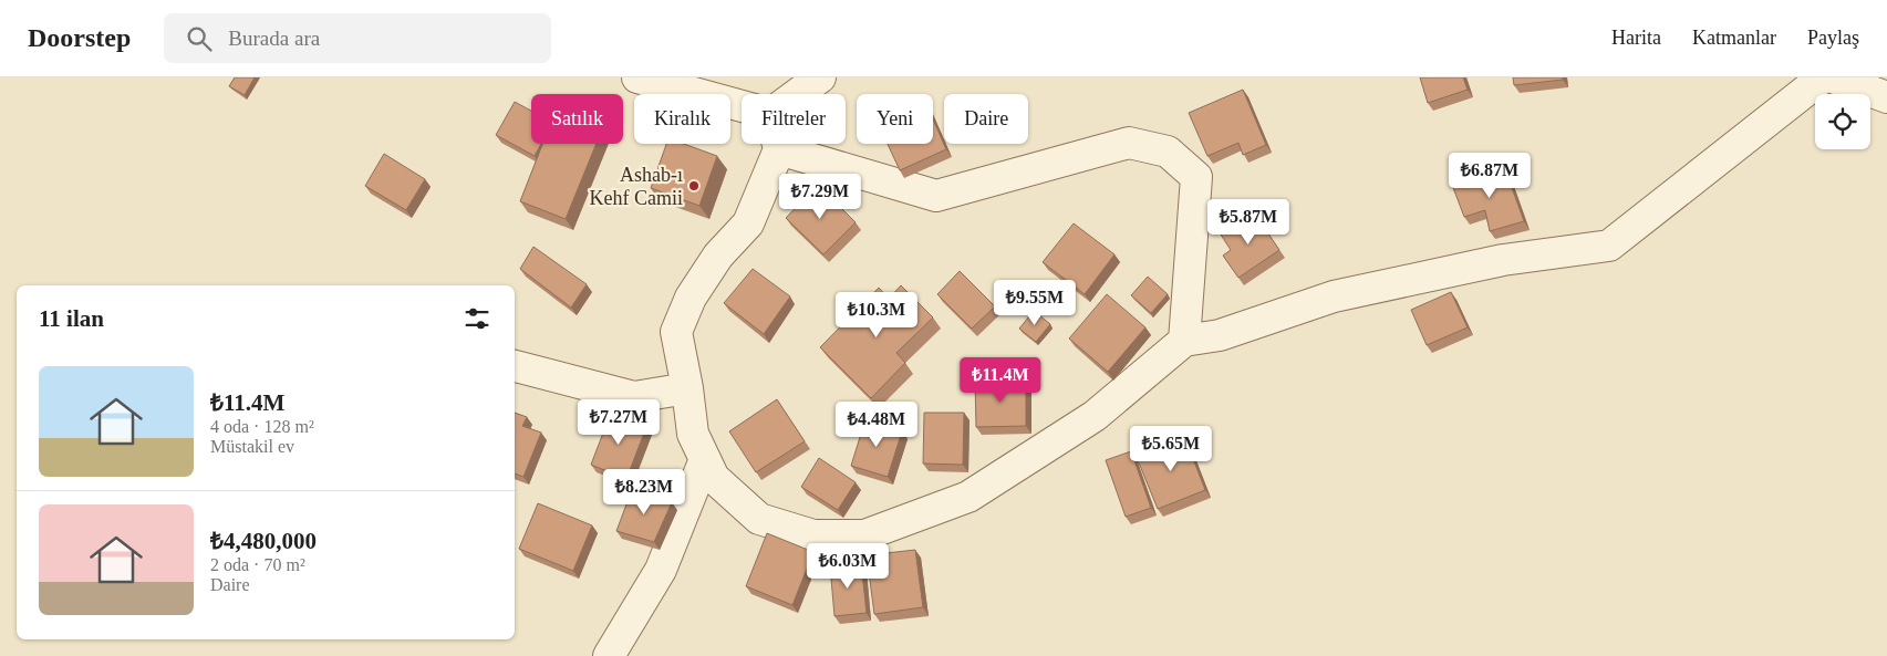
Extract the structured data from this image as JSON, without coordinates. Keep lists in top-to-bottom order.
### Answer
{
  "places": ["Ashab-ı Kehf Camii"],
  "page": {
    "header": "Doorstep",
    "search": "Burada ara",
    "nav": ["Harita", "Katmanlar", "Paylaş"],
    "chip": [
      "Satılık",
      "Kiralık",
      "Filtreler",
      "Yeni",
      "Daire"
    ],
    "price": [
      "₺6.87M",
      "₺7.29M",
      "₺5.87M",
      "₺9.55M",
      "₺10.3M",
      "₺11.4M",
      "₺7.27M",
      "₺4.48M",
      "₺5.65M",
      "₺8.23M",
      "₺6.03M"
    ],
    "heading": "11 ilan",
    "list": [
      {
        "name": "₺11.4M",
        "note": "4 oda · 128 m² · Müstakil ev"
      },
      {
        "name": "₺4,480,000",
        "note": "2 oda · 70 m² · Daire"
      }
    ]
  }
}
